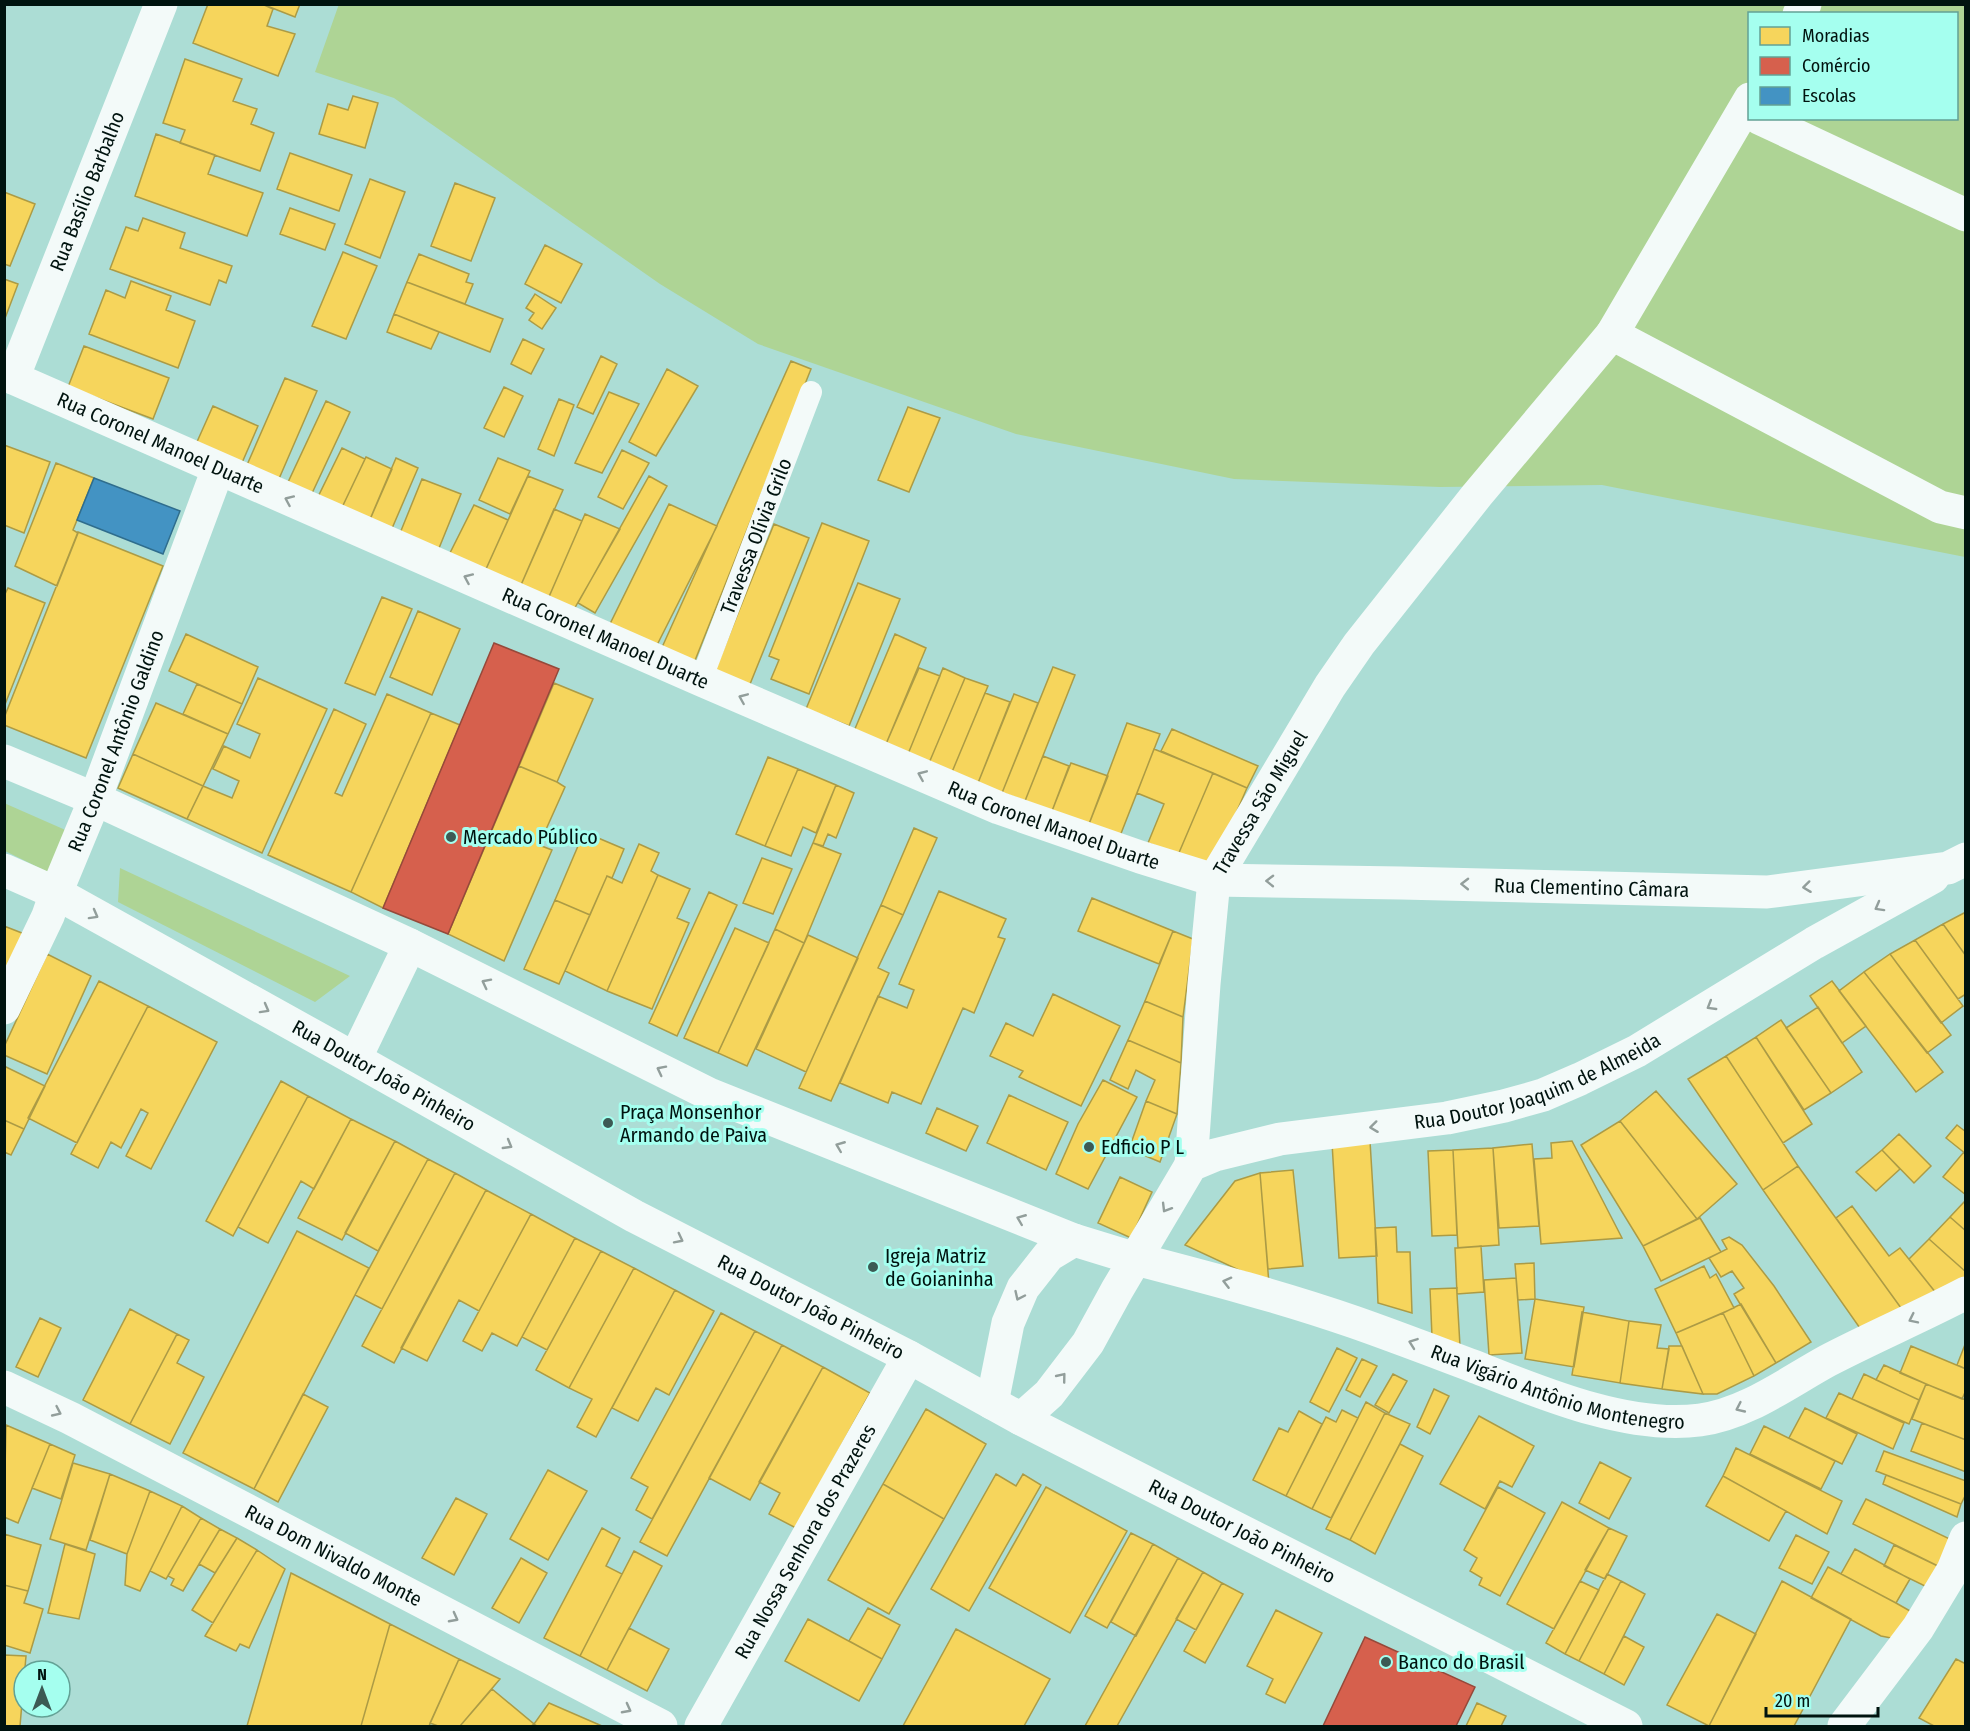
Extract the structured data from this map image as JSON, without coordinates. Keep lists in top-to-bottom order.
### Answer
{
  "streets": {
    "street": [
      "Rua Basílio Barbalho",
      "Rua Coronel Manoel Duarte",
      "Rua Coronel Antônio Galdino",
      "Travessa São Miguel",
      "Rua Clementino Câmara",
      "Rua Doutor João Pinheiro",
      "Rua Doutor Joaquim de Almeida",
      "Rua Vigário Antônio Montenegro",
      "Rua Nossa Senhora dos Prazeres",
      "Rua Dom Nivaldo Monte"
    ],
    "lane": ["Travessa Olívia Grilo"]
  },
  "crossings": [
    ["Rua Basílio Barbalho", "Rua Coronel Manoel Duarte"],
    ["Rua Coronel Manoel Duarte", "Travessa Olívia Grilo"],
    ["Rua Coronel Manoel Duarte", "Rua Coronel Antônio Galdino"],
    ["Rua Coronel Manoel Duarte", "Travessa São Miguel"],
    ["Rua Coronel Manoel Duarte", "Rua Clementino Câmara"],
    ["Rua Coronel Antônio Galdino", "Rua Doutor João Pinheiro"],
    ["Travessa São Miguel", "Rua Clementino Câmara"],
    ["Travessa São Miguel", "Rua Doutor Joaquim de Almeida"],
    ["Rua Clementino Câmara", "Rua Doutor Joaquim de Almeida"],
    ["Rua Doutor João Pinheiro", "Rua Nossa Senhora dos Prazeres"]
  ],
  "one_way": [
    "Rua Coronel Manoel Duarte",
    "Rua Clementino Câmara",
    "Rua Doutor Joaquim de Almeida",
    "Rua Vigário Antônio Montenegro",
    "Rua Dom Nivaldo Monte"
  ],
  "places": [
    "Mercado Público",
    "Praça Monsenhor Armando de Paiva",
    "Edficio P L",
    "Igreja Matriz de Goianinha",
    "Banco do Brasil"
  ],
  "legend": ["Moradias", "Comércio", "Escolas"],
  "scale_bar": "20 m",
  "north": "top"
}
